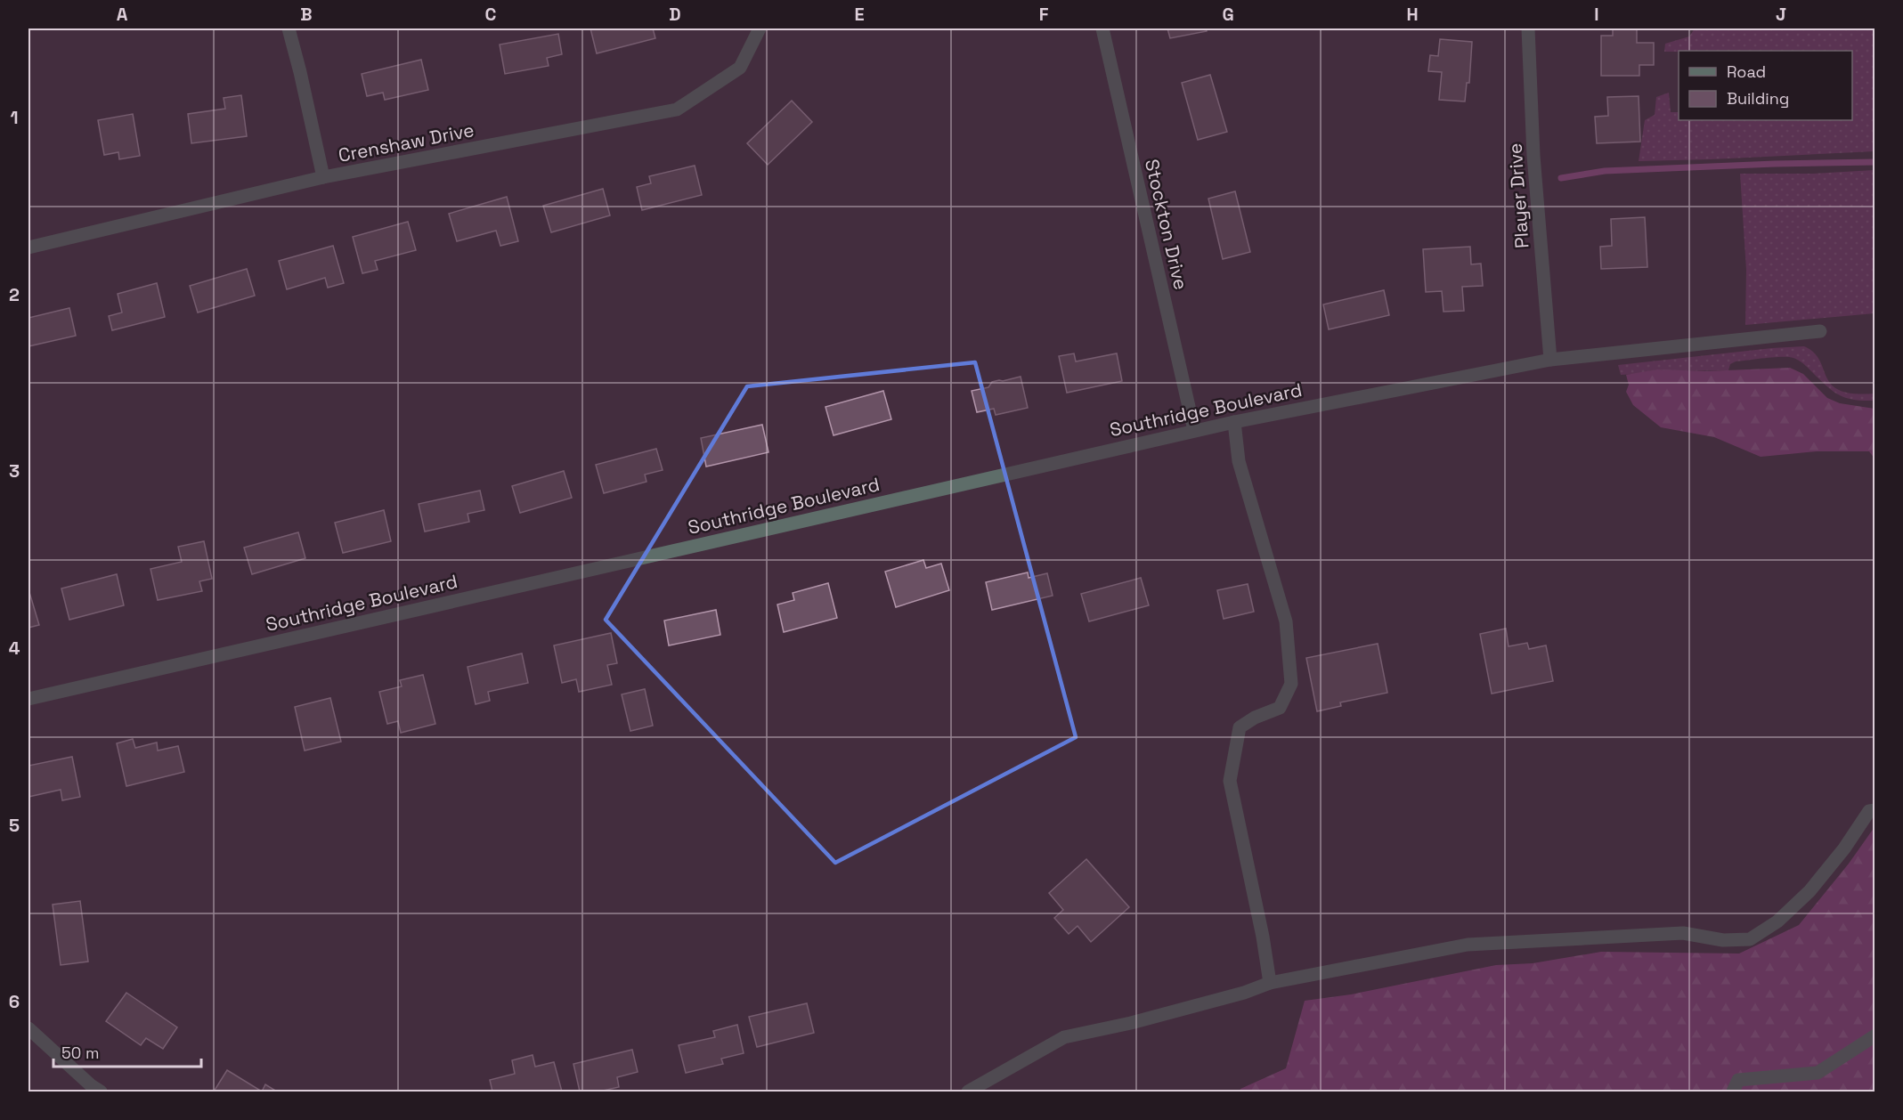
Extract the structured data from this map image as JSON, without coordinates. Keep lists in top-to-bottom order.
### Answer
{
  "streets": {
    "street": [
      "Crenshaw Drive",
      "Player Drive",
      "Stockton Drive",
      "Southridge Boulevard"
    ]
  },
  "crossings": [
    ["Player Drive", "Southridge Boulevard"],
    ["Stockton Drive", "Southridge Boulevard"]
  ],
  "legend": ["Road", "Building"],
  "scale_bar": "50 m",
  "grid": {
    "columns": [
      "A",
      "B",
      "C",
      "D",
      "E",
      "F",
      "G",
      "H",
      "I",
      "J"
    ],
    "rows": [
      "1",
      "2",
      "3",
      "4",
      "5",
      "6"
    ]
  }
}
